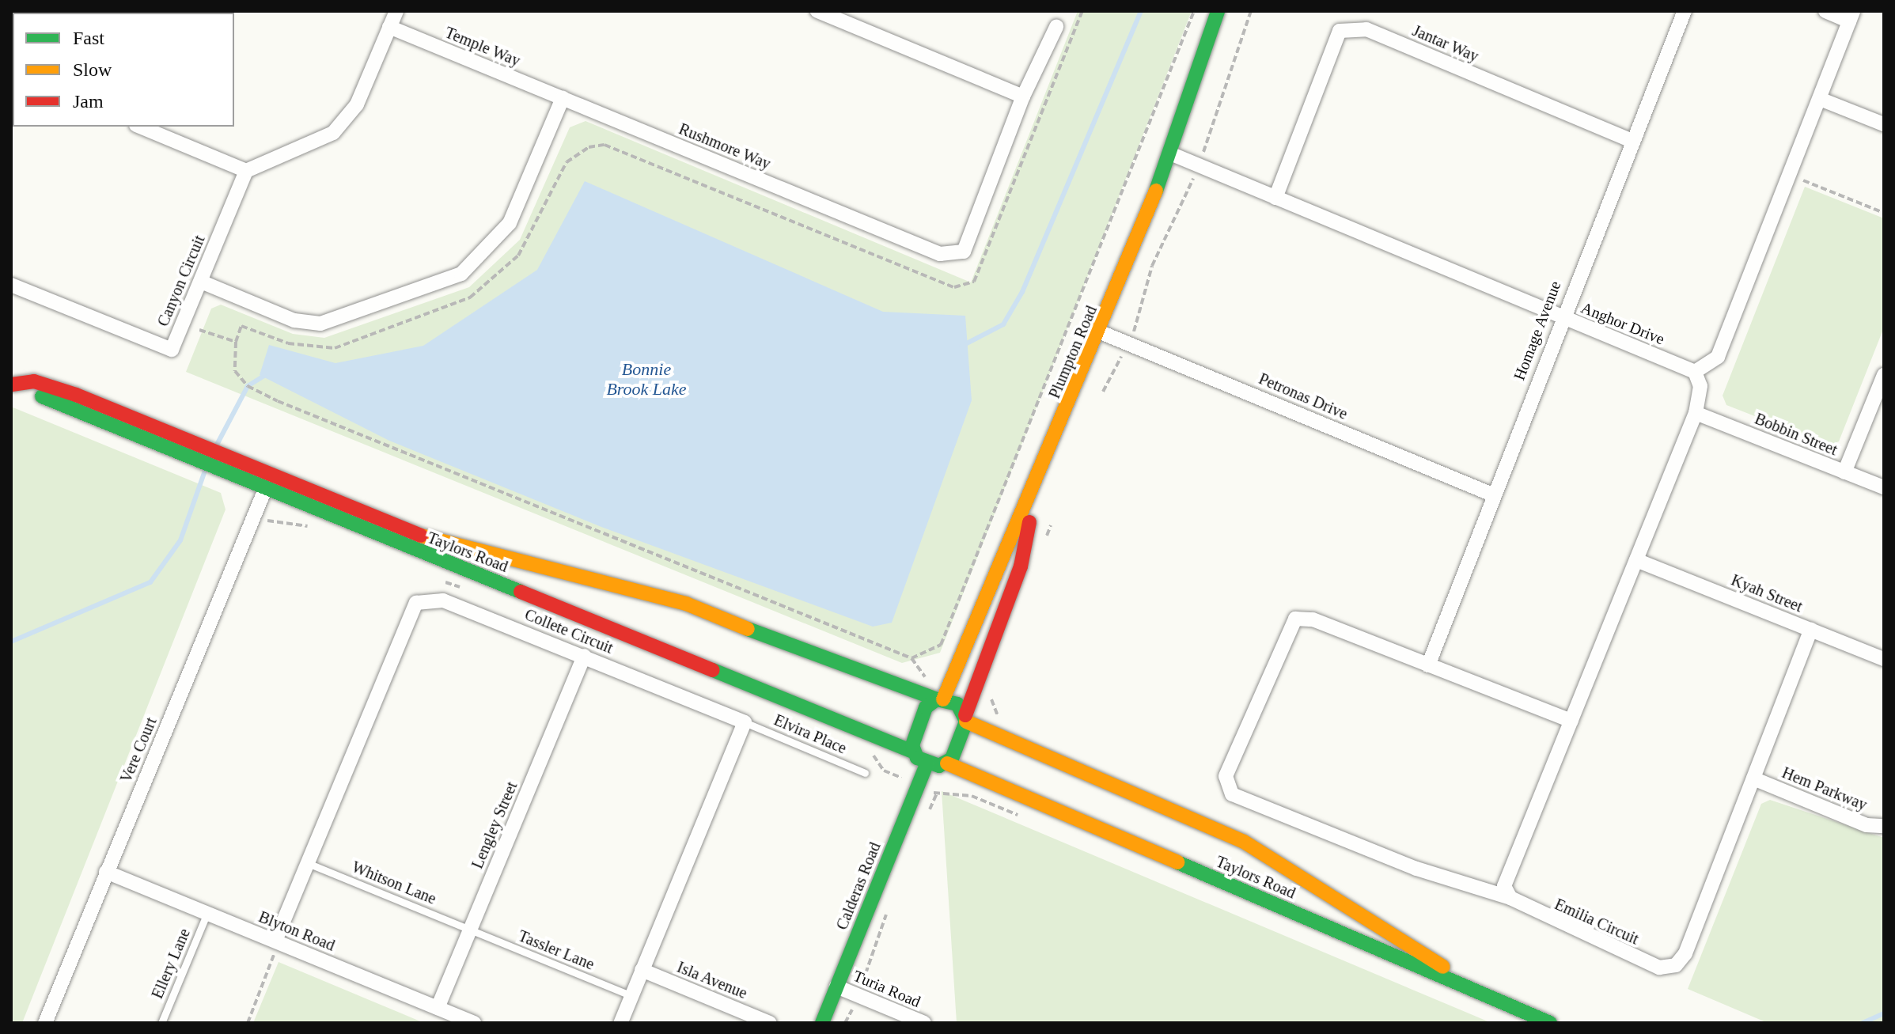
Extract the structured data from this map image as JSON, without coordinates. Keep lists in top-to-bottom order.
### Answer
{
  "streets": {
    "street": [
      "Jantar Way",
      "Temple Way",
      "Rushmore Way",
      "Canyon Circuit",
      "Anghor Drive",
      "Homage Avenue",
      "Plumpton Road",
      "Petronas Drive",
      "Bobbin Street",
      "Taylors Road",
      "Kyah Street",
      "Collete Circuit",
      "Vere Court",
      "Hem Parkway",
      "Lengley Street",
      "Calderas Road",
      "Emilia Circuit",
      "Blyton Road",
      "Isla Avenue",
      "Turia Road"
    ],
    "lane": [
      "Elvira Place",
      "Whitson Lane",
      "Tassler Lane",
      "Ellery Lane"
    ]
  },
  "crossings": [
    ["Jantar Way", "Anghor Drive"],
    ["Jantar Way", "Homage Avenue"],
    ["Temple Way", "Rushmore Way"],
    ["Anghor Drive", "Homage Avenue"],
    ["Anghor Drive", "Plumpton Road"],
    ["Homage Avenue", "Petronas Drive"],
    ["Plumpton Road", "Petronas Drive"],
    ["Plumpton Road", "Taylors Road"],
    ["Taylors Road", "Vere Court"],
    ["Taylors Road", "Calderas Road"],
    ["Kyah Street", "Emilia Circuit"],
    ["Collete Circuit", "Elvira Place"],
    ["Collete Circuit", "Lengley Street"],
    ["Collete Circuit", "Whitson Lane"],
    ["Collete Circuit", "Blyton Road"],
    ["Vere Court", "Blyton Road"],
    ["Hem Parkway", "Emilia Circuit"],
    ["Lengley Street", "Whitson Lane"],
    ["Lengley Street", "Blyton Road"],
    ["Lengley Street", "Tassler Lane"],
    ["Whitson Lane", "Tassler Lane"],
    ["Calderas Road", "Turia Road"],
    ["Blyton Road", "Ellery Lane"]
  ],
  "water": ["Bonnie Brook Lake"],
  "legend": ["Fast", "Slow", "Jam"]
}
